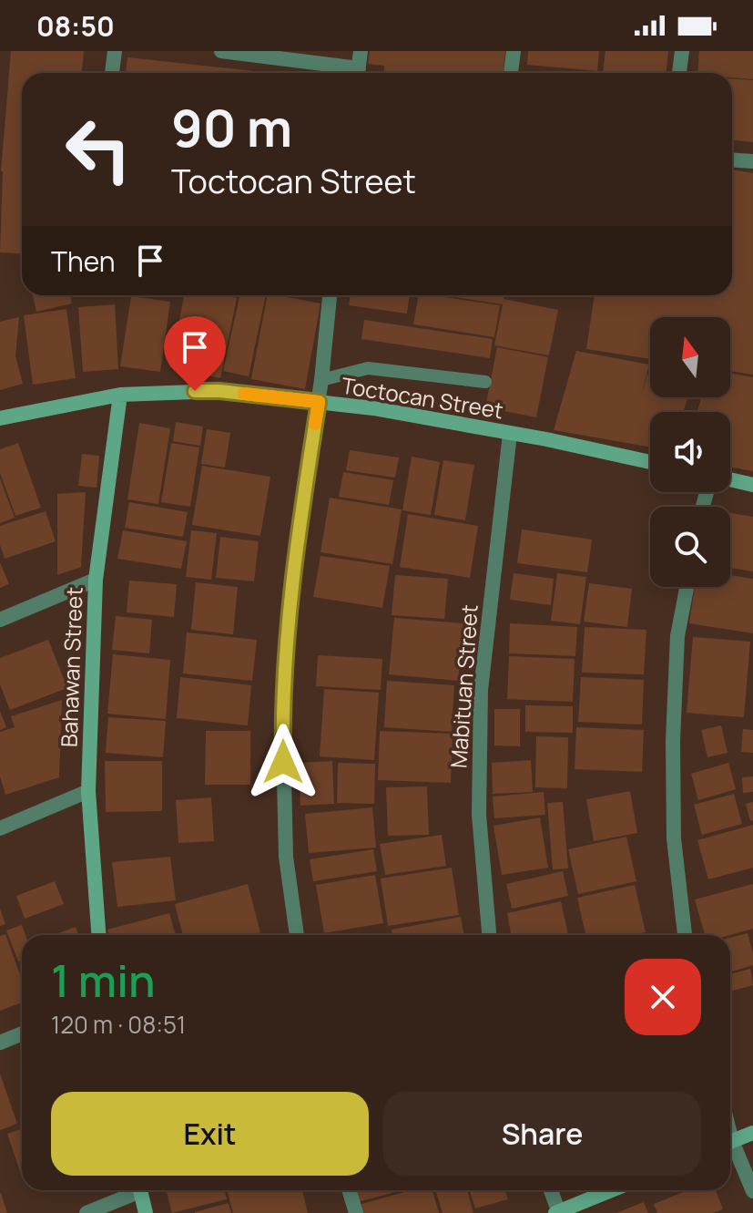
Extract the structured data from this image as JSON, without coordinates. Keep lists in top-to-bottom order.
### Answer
{
  "streets": {
    "street": ["Toctocan Street", "Bahawan Street", "Mabituan Street"]
  },
  "crossings": [
    ["Toctocan Street", "Bahawan Street"],
    ["Toctocan Street", "Mabituan Street"]
  ],
  "north": "top",
  "page": {
    "status": "08:50",
    "turn": ["90 m", "Toctocan Street"],
    "then": "Then",
    "heading": ["1 min", "120 m · 08:51"],
    "buttons": ["Exit", "Share"]
  }
}
